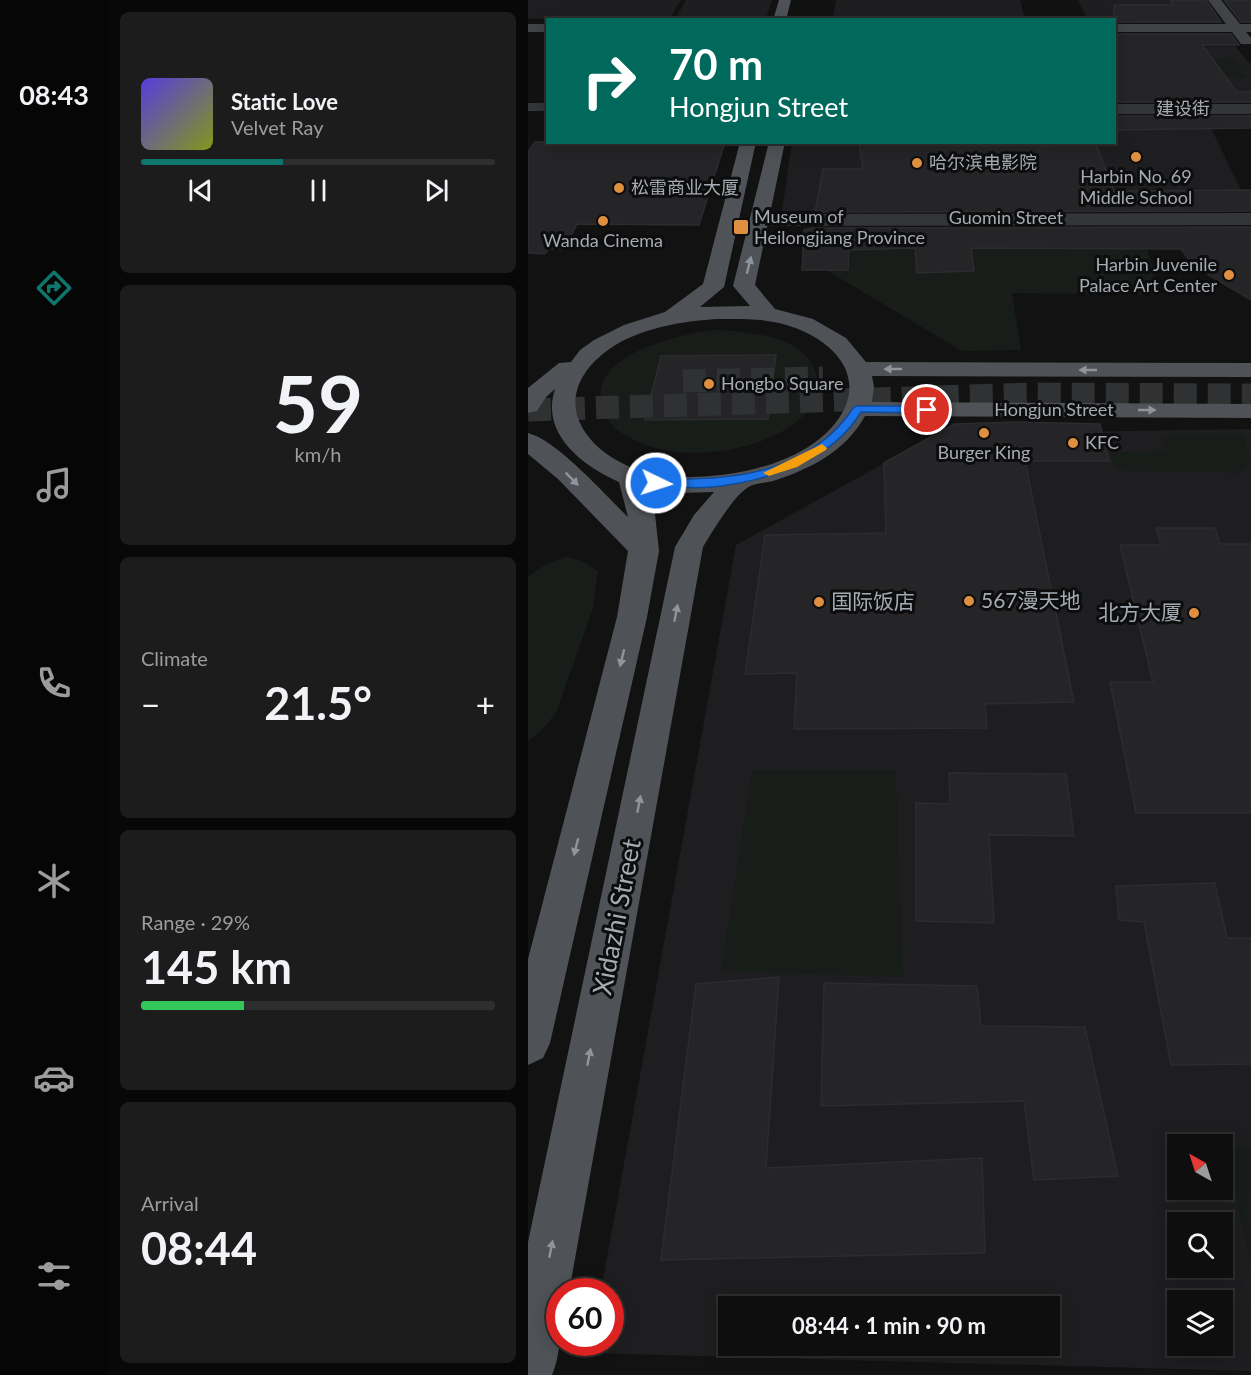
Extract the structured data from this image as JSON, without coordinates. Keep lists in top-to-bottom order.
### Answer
{
  "streets": {
    "main road": ["Hongjun Street", "Xidazhi Street"],
    "street": ["建设街", "Guomin Street"]
  },
  "places": {
    "other": [
      "Harbin No. 69 Middle School",
      "哈尔滨电影院",
      "松雷商业大厦",
      "Wanda Cinema",
      "Harbin Juvenile Palace Art Center",
      "Hongbo Square",
      "Burger King",
      "KFC",
      "567漫天地",
      "国际饭店",
      "北方大厦"
    ],
    "transit": ["Museum of Heilongjiang Province"]
  },
  "north": "top left",
  "page": {
    "tabs": "08:43",
    "turn": ["70 m", "Hongjun Street"],
    "song": ["Static Love", "Velvet Ray"],
    "tile": [
      ["59", "km/h"],
      "Climate",
      ["Range · 29%", "145 km"],
      ["Arrival", "08:44"]
    ],
    "heat": ["−", "21.5°", "+"],
    "limit": "60",
    "trip": "08:44 · 1 min · 90 m"
  }
}
